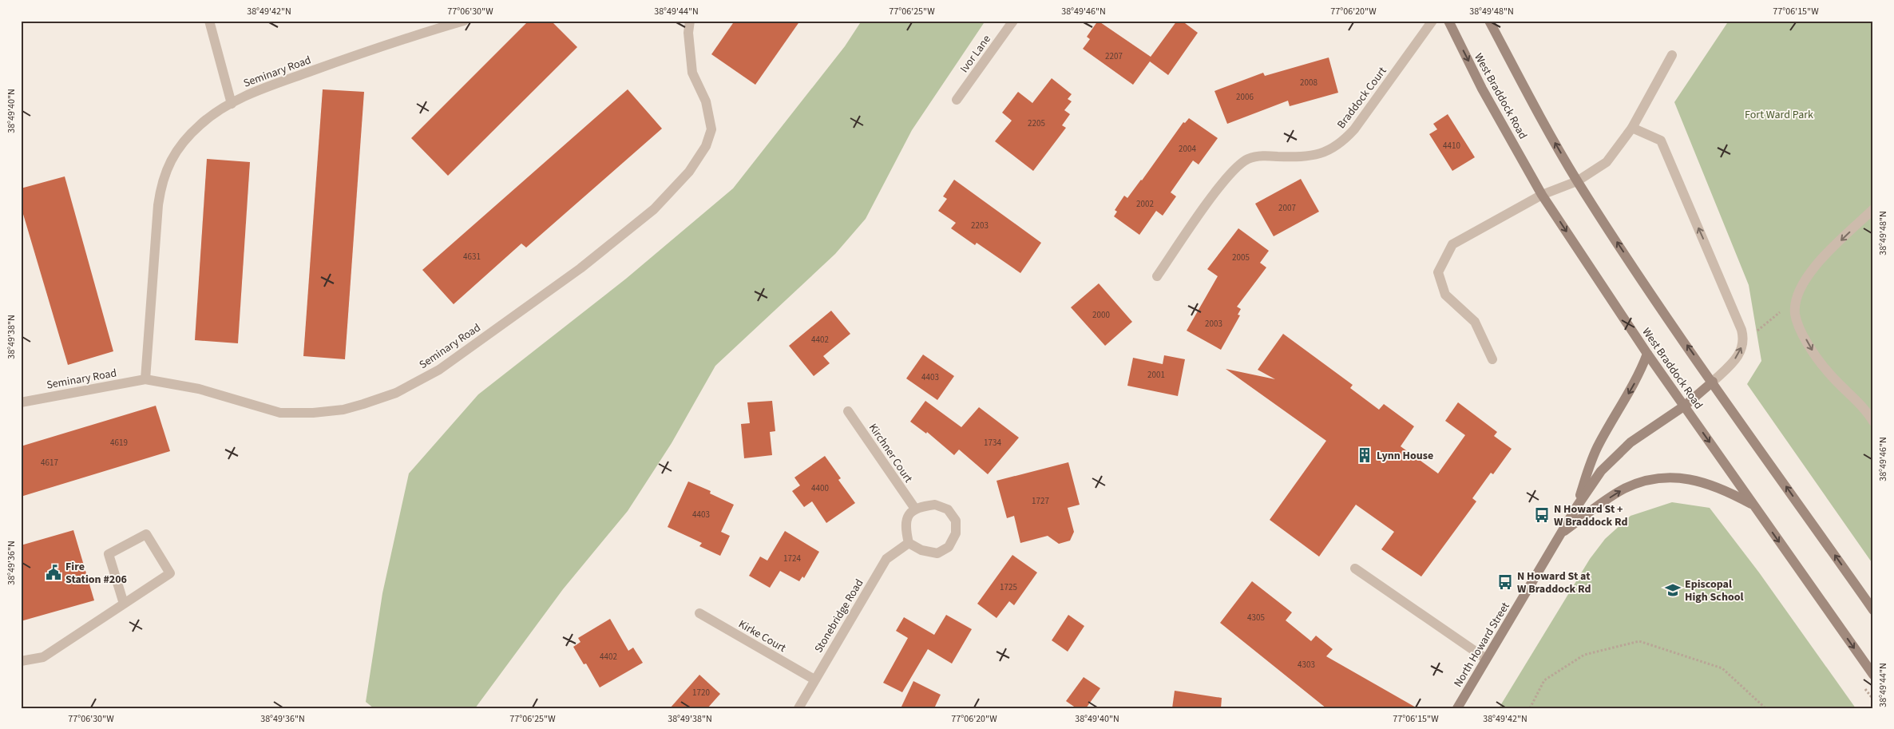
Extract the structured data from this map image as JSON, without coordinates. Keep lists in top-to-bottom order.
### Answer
{
  "streets": {
    "main road": ["West Braddock Road", "North Howard Street"],
    "street": [
      "Ivor Lane",
      "Seminary Road",
      "Braddock Court",
      "Kirchner Court",
      "Stonebridge Road",
      "Kirke Court"
    ]
  },
  "crossings": [
    ["West Braddock Road", "North Howard Street"],
    ["Kirchner Court", "Stonebridge Road"],
    ["Stonebridge Road", "Kirke Court"]
  ],
  "parks": ["Fort Ward Park"],
  "places": {
    "building": ["Lynn House"],
    "bus stop": ["N Howard St + W Braddock Rd", "N Howard St at W Braddock Rd"],
    "public building": ["Fire Station #206"],
    "school or university": ["Episcopal High School"]
  },
  "house_numbers": [
    "2207",
    "2008",
    "2006",
    "2205",
    "4410",
    "2004",
    "2002",
    "2007",
    "2203",
    "4631",
    "2005",
    "2000",
    "2003",
    "4402",
    "2001",
    "4403",
    "4619",
    "1734",
    "4617",
    "4400",
    "1727",
    "4403",
    "1724",
    "1725",
    "4305",
    "4402",
    "4303",
    "1720"
  ],
  "coordinates": [
    "38°49'42\"N",
    "77°06'30\"W",
    "38°49'44\"N",
    "77°06'25\"W",
    "38°49'46\"N",
    "77°06'20\"W",
    "38°49'48\"N",
    "77°06'15\"W",
    "38°49'40\"N",
    "38°49'38\"N",
    "38°49'36\"N"
  ]
}
